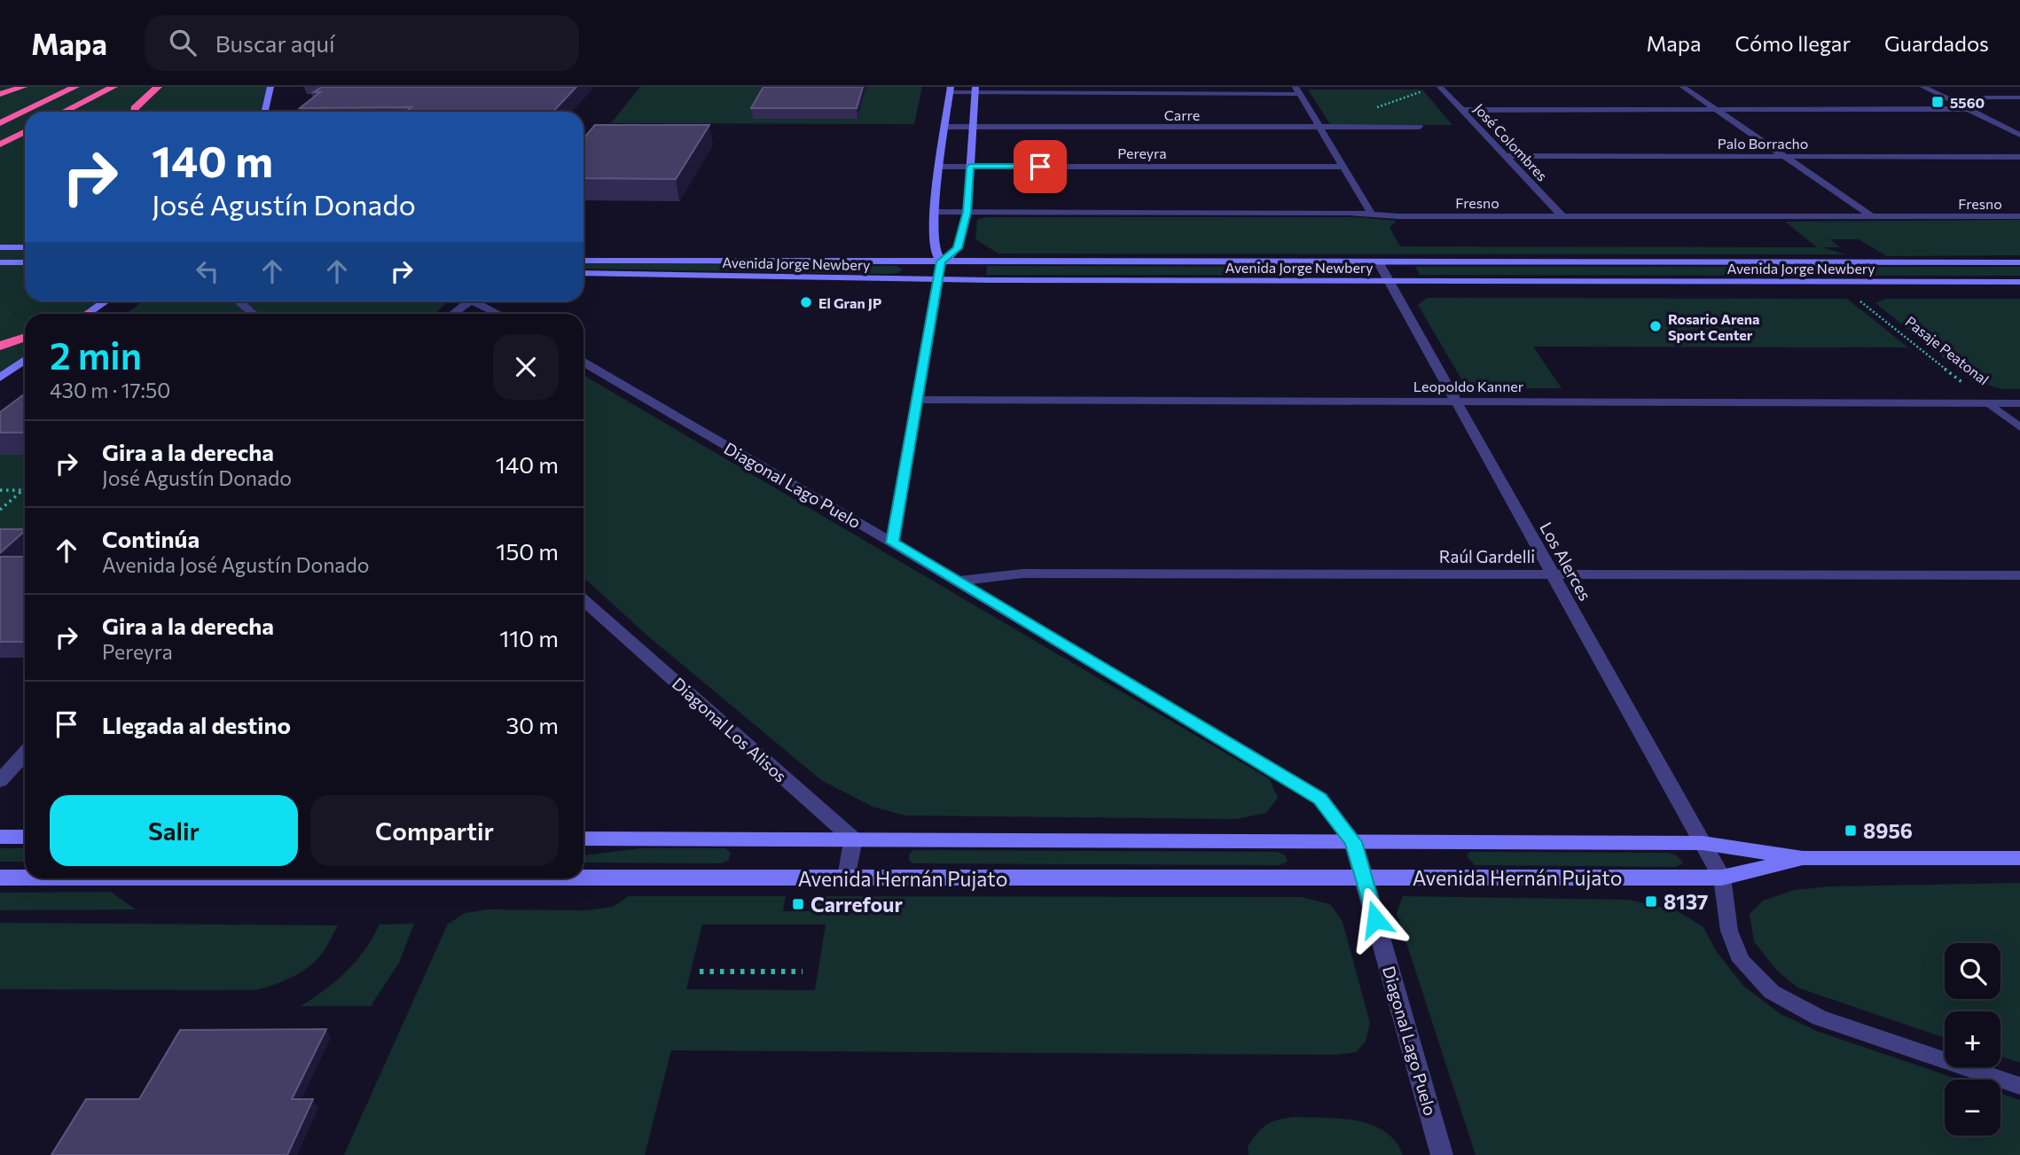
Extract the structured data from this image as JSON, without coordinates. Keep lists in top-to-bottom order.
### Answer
{
  "streets": {
    "main road": ["Avenida Jorge Newbery", "Avenida Hernán Pujato"],
    "street": [
      "Carre",
      "José Colombres",
      "Palo Borracho",
      "Pereyra",
      "Fresno",
      "Leopoldo Kanner",
      "Diagonal Lago Puelo",
      "Raúl Gardelli",
      "Los Alerces",
      "Diagonal Los Alisos"
    ],
    "lane": ["Pasaje Peatonal"]
  },
  "crossings": [
    ["José Colombres", "Palo Borracho"],
    ["José Colombres", "Fresno"],
    ["Avenida Jorge Newbery", "Los Alerces"],
    ["Pasaje Peatonal", "Leopoldo Kanner"],
    ["Leopoldo Kanner", "Los Alerces"],
    ["Diagonal Lago Puelo", "Raúl Gardelli"],
    ["Diagonal Lago Puelo", "Avenida Hernán Pujato"],
    ["Raúl Gardelli", "Los Alerces"],
    ["Los Alerces", "Avenida Hernán Pujato"],
    ["Diagonal Los Alisos", "Avenida Hernán Pujato"]
  ],
  "places": {
    "transit": [
      "5560",
      "8956",
      "8137",
      "Carrefour"
    ],
    "other": ["El Gran JP", "Rosario Arena Sport Center"]
  },
  "page": {
    "header": "Mapa",
    "search": "Buscar aquí",
    "nav": ["Mapa", "Cómo llegar", "Guardados"],
    "turn": ["140 m", "José Agustín Donado"],
    "heading": ["2 min", "430 m · 17:50"],
    "list": [
      {
        "name": "Gira a la derecha",
        "note": "José Agustín Donado",
        "value": "140 m"
      },
      {
        "name": "Continúa",
        "note": "Avenida José Agustín Donado",
        "value": "150 m"
      },
      {
        "name": "Gira a la derecha",
        "note": "Pereyra",
        "value": "110 m"
      },
      {
        "name": "Llegada al destino",
        "value": "30 m"
      }
    ],
    "buttons": ["Salir", "Compartir"],
    "map_buttons": ["+", "−"]
  }
}
